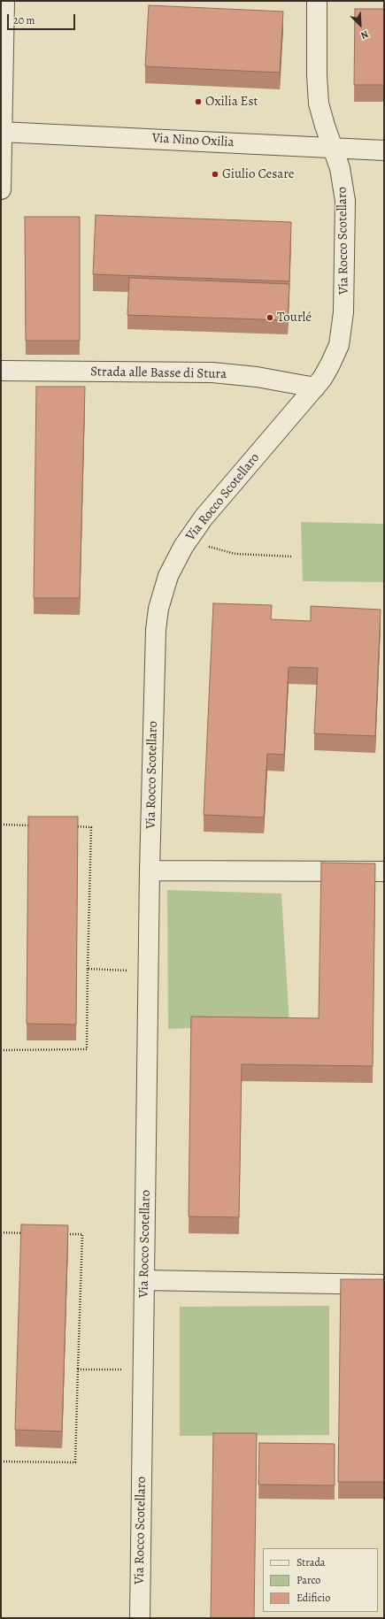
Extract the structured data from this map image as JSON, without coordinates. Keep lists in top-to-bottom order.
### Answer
{
  "streets": {
    "street": ["Via Nino Oxilia", "Via Rocco Scotellaro", "Strada alle Basse di Stura"]
  },
  "crossings": [
    ["Via Nino Oxilia", "Via Rocco Scotellaro"],
    ["Via Rocco Scotellaro", "Strada alle Basse di Stura"]
  ],
  "places": ["Oxilia Est", "Giulio Cesare", "Tourlé"],
  "legend": ["Strada", "Parco", "Edificio"],
  "scale_bar": "20 m",
  "north": "bottom right"
}
